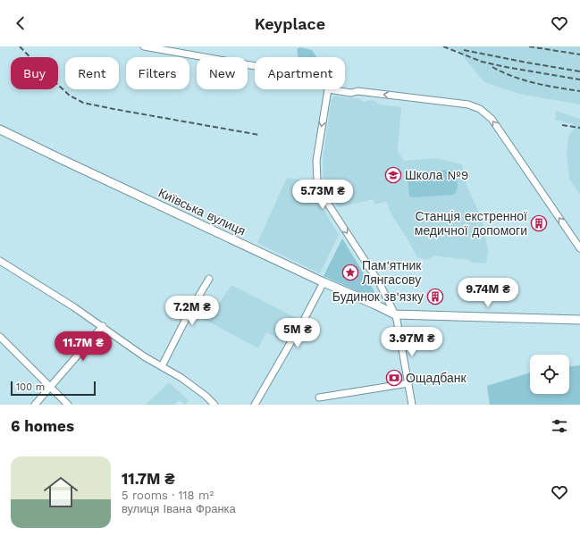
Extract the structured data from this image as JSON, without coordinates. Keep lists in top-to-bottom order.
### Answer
{
  "streets": {
    "main road": ["Київська вулиця"]
  },
  "places": {
    "school or university": ["Школа №9"],
    "building": ["Станція екстренної медичної допомоги", "Будинок зв'язку"],
    "place": ["Пам'ятник Лянгасову"],
    "bank": ["Ощадбанк"]
  },
  "scale_bar": "100 m",
  "page": {
    "header": "Keyplace",
    "chip": [
      "Buy",
      "Rent",
      "Filters",
      "New",
      "Apartment"
    ],
    "price": [
      "5.73M ₴",
      "9.74M ₴",
      "7.2M ₴",
      "5M ₴",
      "3.97M ₴",
      "11.7M ₴"
    ],
    "scale": "100 m",
    "heading": "6 homes",
    "list": [
      {
        "name": "11.7M ₴",
        "note": "5 rooms · 118 m² · вулиця Івана Франка"
      }
    ]
  }
}
